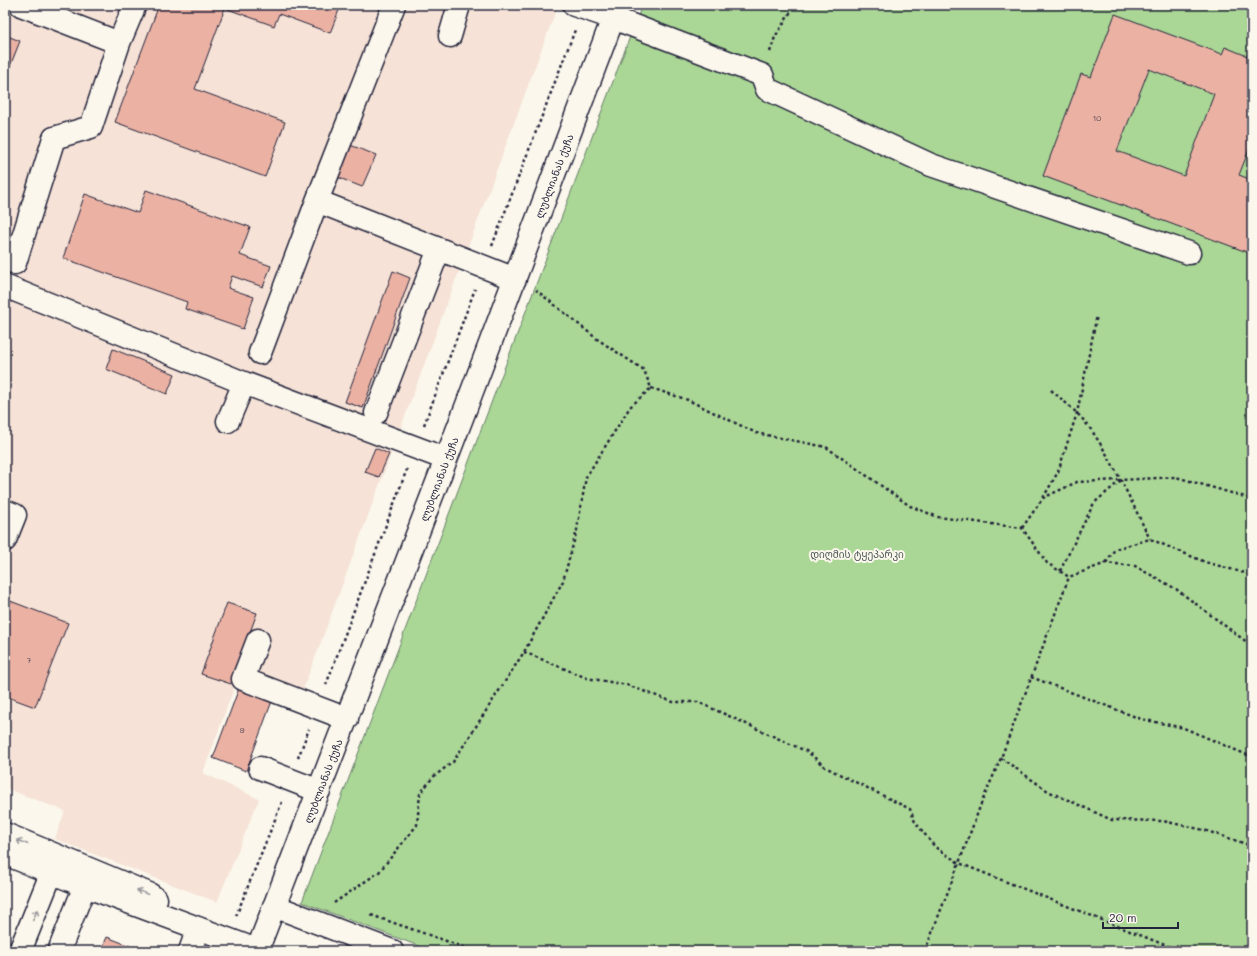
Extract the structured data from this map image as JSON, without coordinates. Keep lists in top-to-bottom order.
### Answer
{
  "streets": {
    "street": ["ლუბლიანას ქუჩა"]
  },
  "parks": ["დიღმის ტყეპარკი"],
  "house_numbers": ["10", "7", "9"],
  "scale_bar": "20 m"
}
